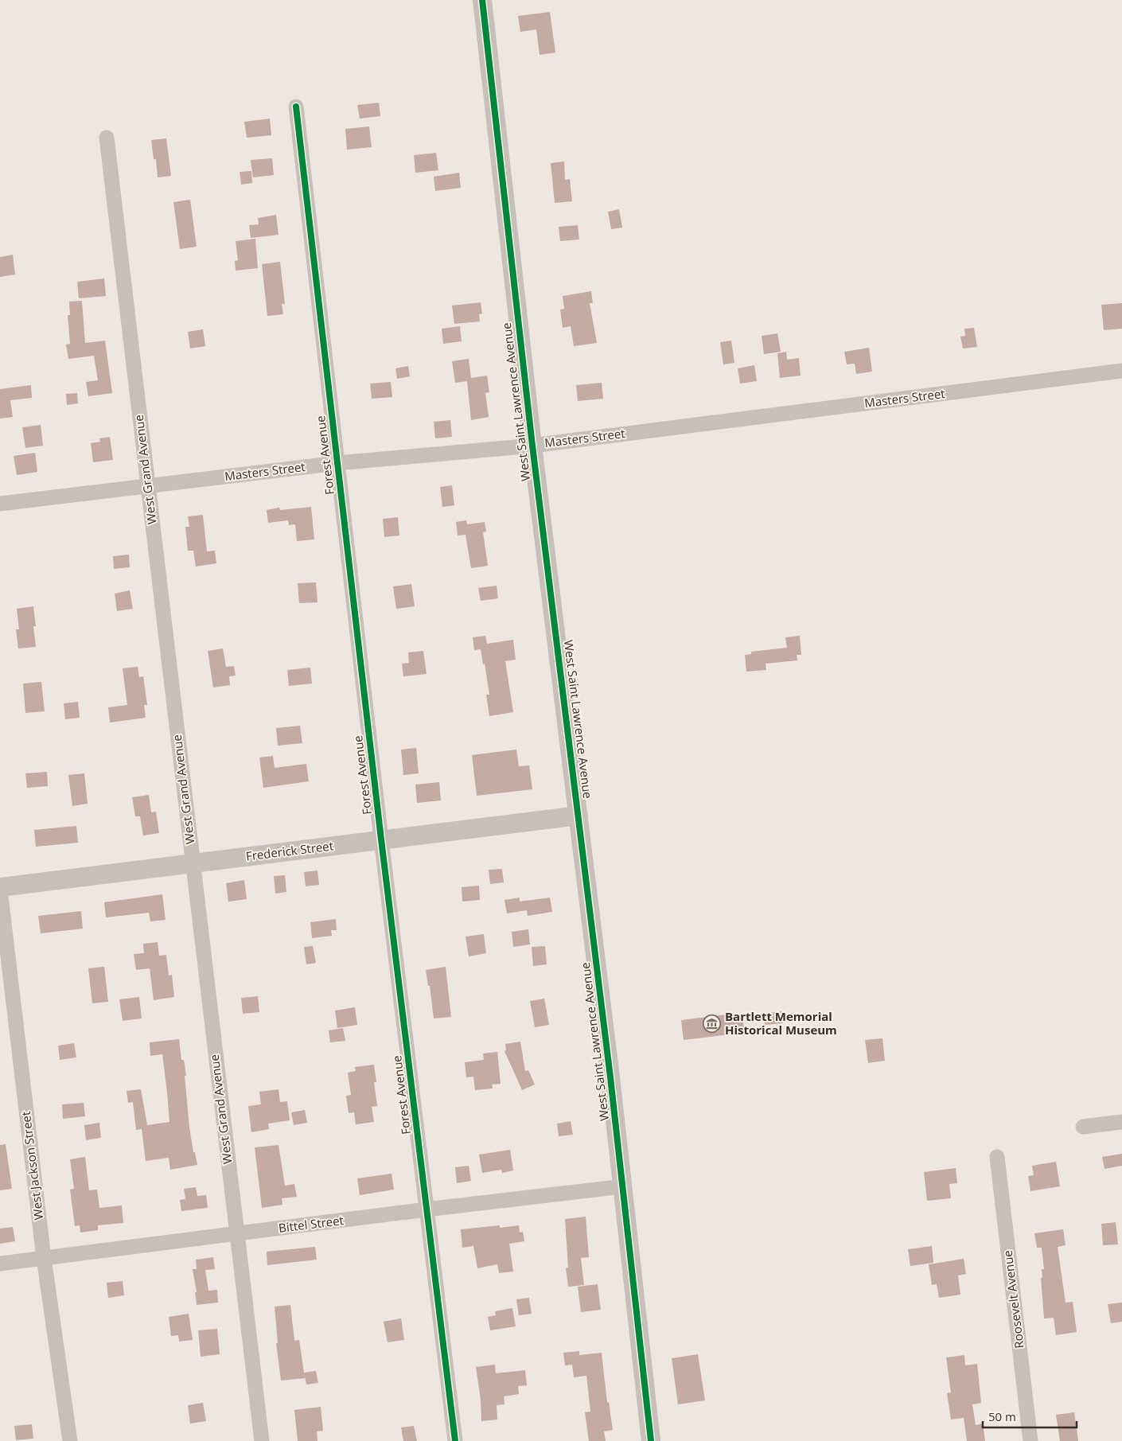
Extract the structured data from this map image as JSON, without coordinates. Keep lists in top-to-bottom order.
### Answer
{
  "streets": {
    "street": [
      "Masters Street",
      "West Saint Lawrence Avenue",
      "Forest Avenue",
      "West Grand Avenue",
      "Frederick Street",
      "West Jackson Street",
      "Bittel Street",
      "Roosevelt Avenue"
    ]
  },
  "crossings": [
    ["Masters Street", "West Saint Lawrence Avenue"],
    ["Masters Street", "Forest Avenue"],
    ["Masters Street", "West Grand Avenue"],
    ["West Saint Lawrence Avenue", "Frederick Street"],
    ["West Saint Lawrence Avenue", "Bittel Street"],
    ["Forest Avenue", "Frederick Street"],
    ["Forest Avenue", "Bittel Street"],
    ["West Grand Avenue", "Frederick Street"],
    ["West Grand Avenue", "Bittel Street"],
    ["Frederick Street", "West Jackson Street"],
    ["West Jackson Street", "Bittel Street"]
  ],
  "places": {
    "museum": ["Bartlett Memorial Historical Museum"]
  },
  "scale_bar": "50 m"
}
